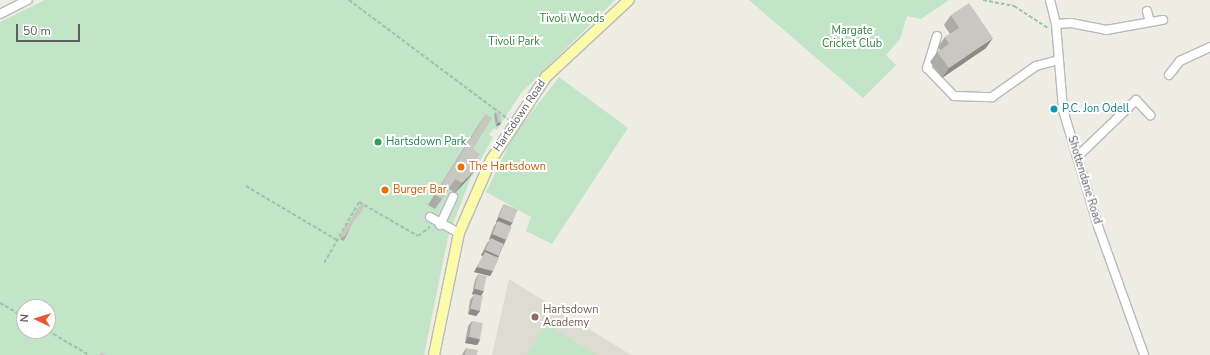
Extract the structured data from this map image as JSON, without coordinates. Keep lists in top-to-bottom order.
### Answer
{
  "streets": {
    "main road": ["Hartsdown Road"],
    "street": ["Shottendane Road"]
  },
  "parks": ["Tivoli Woods", "Margate Cricket Club", "Tivoli Park"],
  "places": [
    "P.C. Jon Odell",
    "Hartsdown Park",
    "The Hartsdown",
    "Burger Bar",
    "Hartsdown Academy"
  ],
  "scale_bar": "50 m",
  "north": "left"
}
